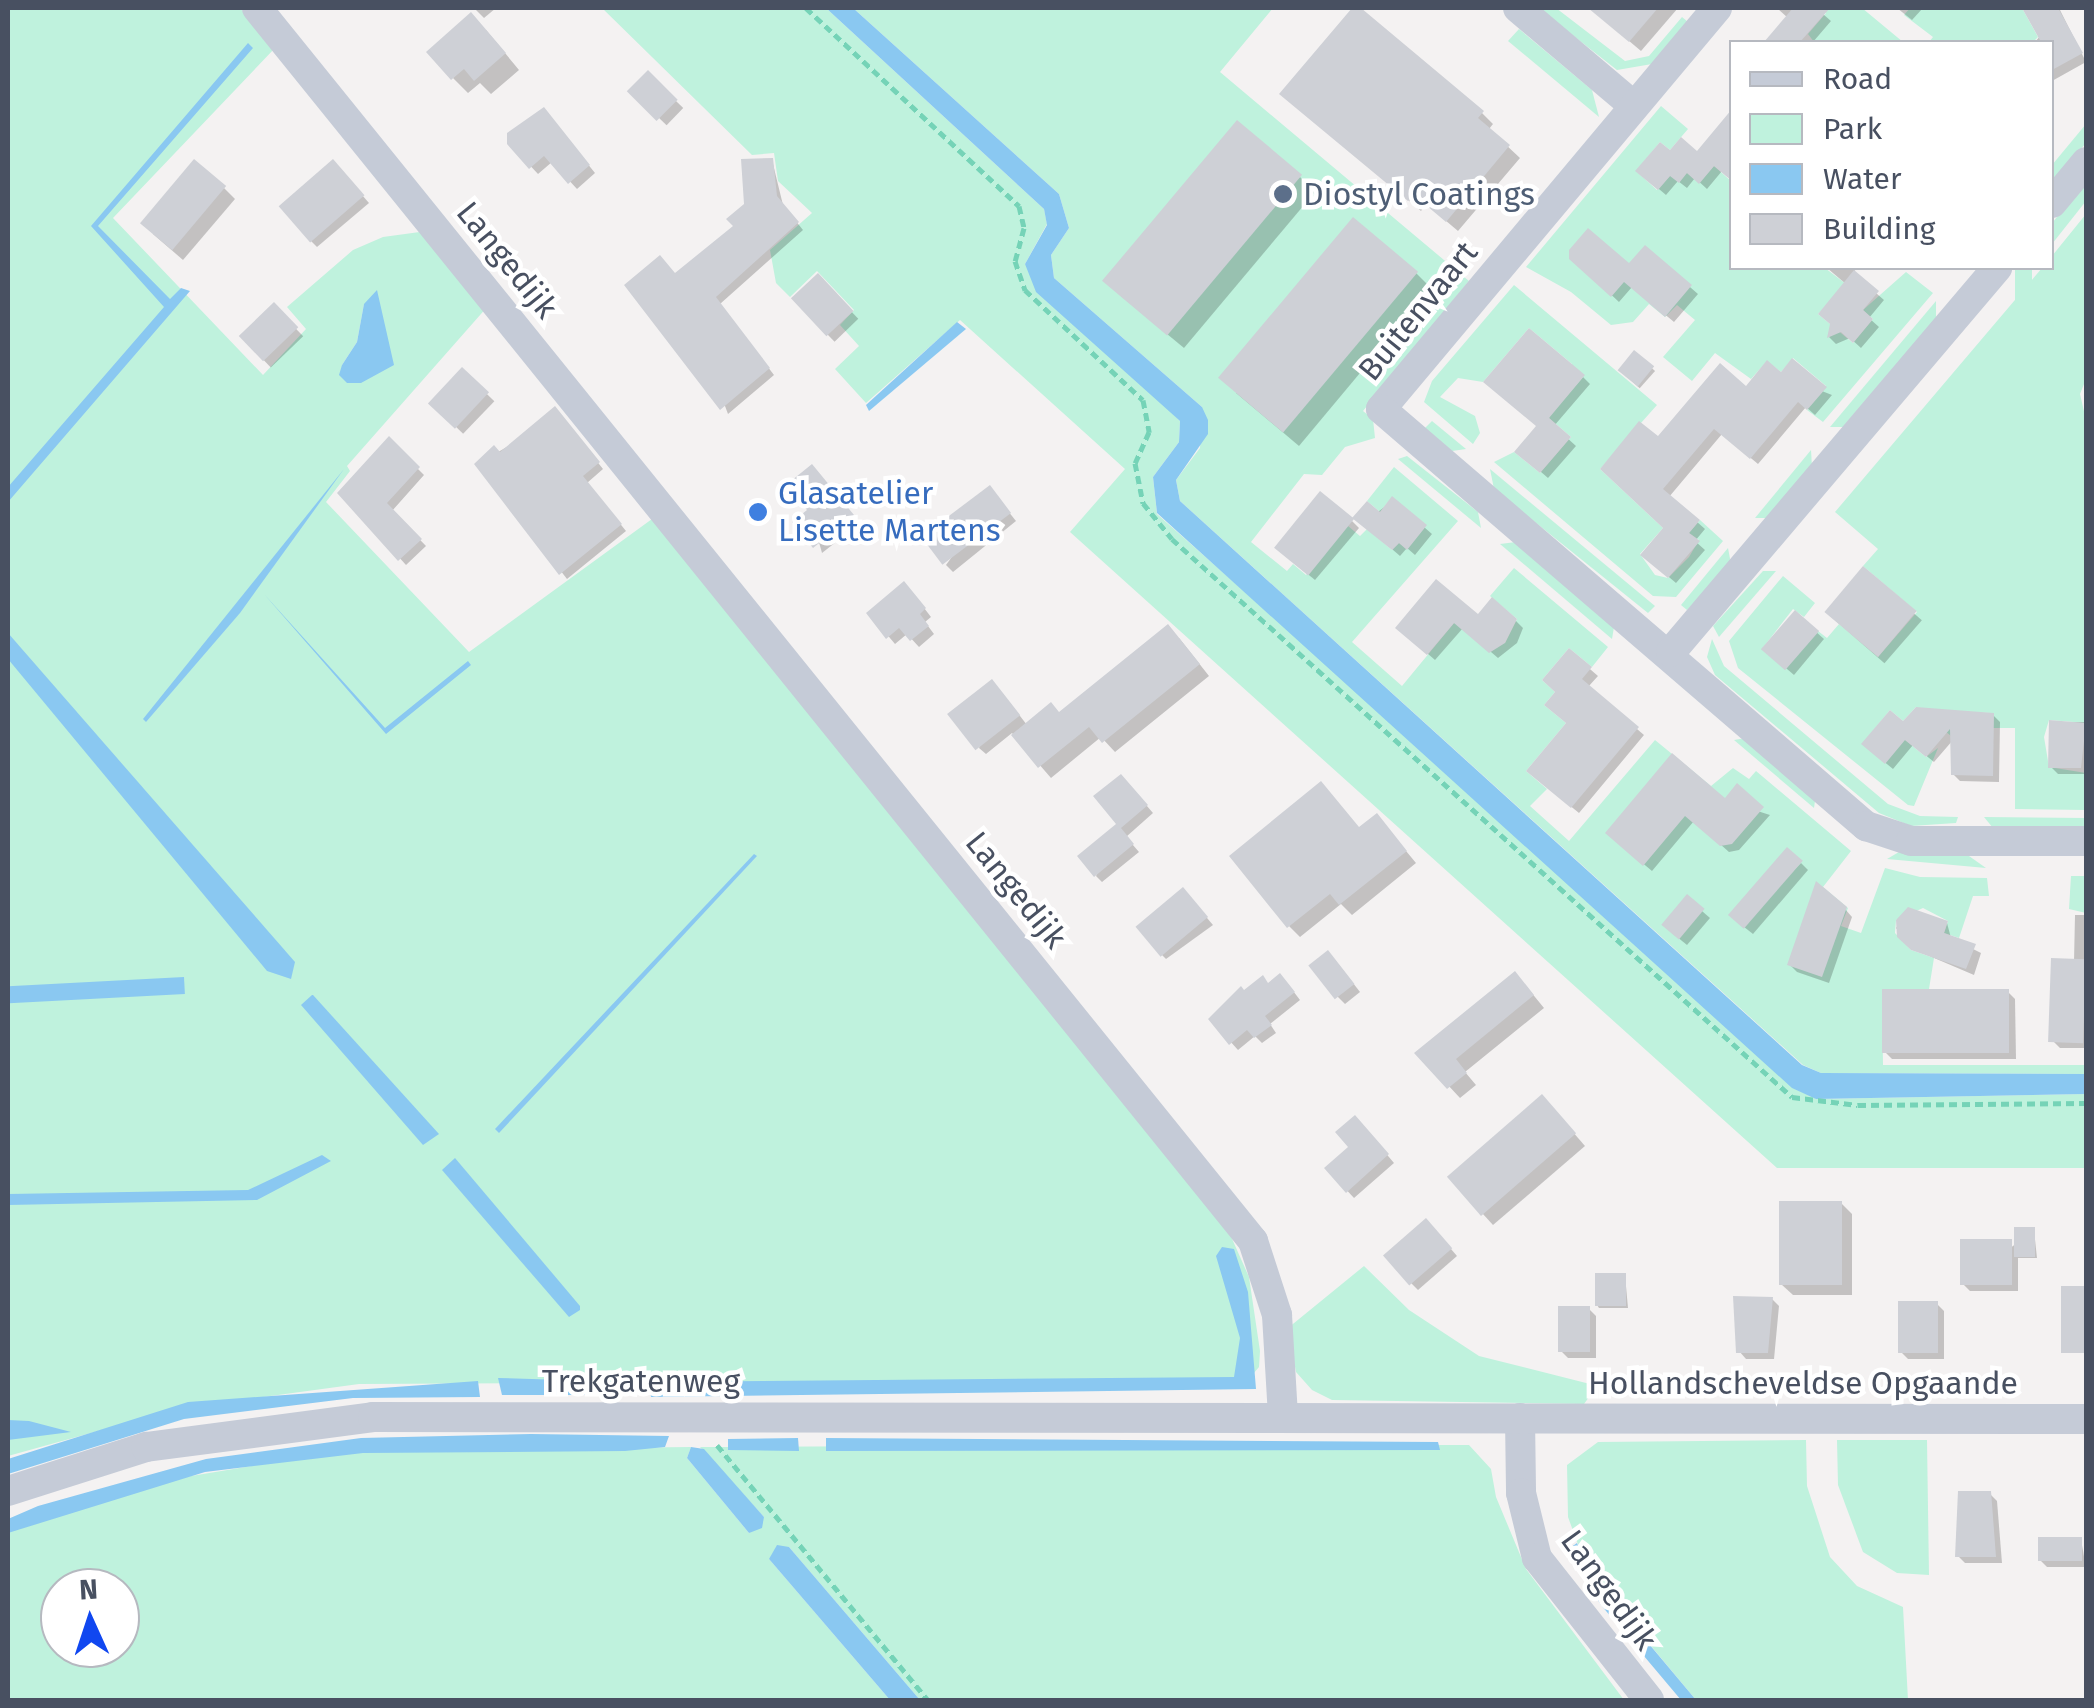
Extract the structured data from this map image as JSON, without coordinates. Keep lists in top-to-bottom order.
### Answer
{
  "streets": {
    "street": [
      "Langedijk",
      "Buitenvaart",
      "Trekgatenweg",
      "Hollandscheveldse Opgaande"
    ]
  },
  "crossings": [
    ["Langedijk", "Trekgatenweg"],
    ["Langedijk", "Hollandscheveldse Opgaande"]
  ],
  "places": ["Diostyl Coatings", "Glasatelier Lisette Martens"],
  "legend": [
    "Road",
    "Park",
    "Water",
    "Building"
  ],
  "north": "top"
}
